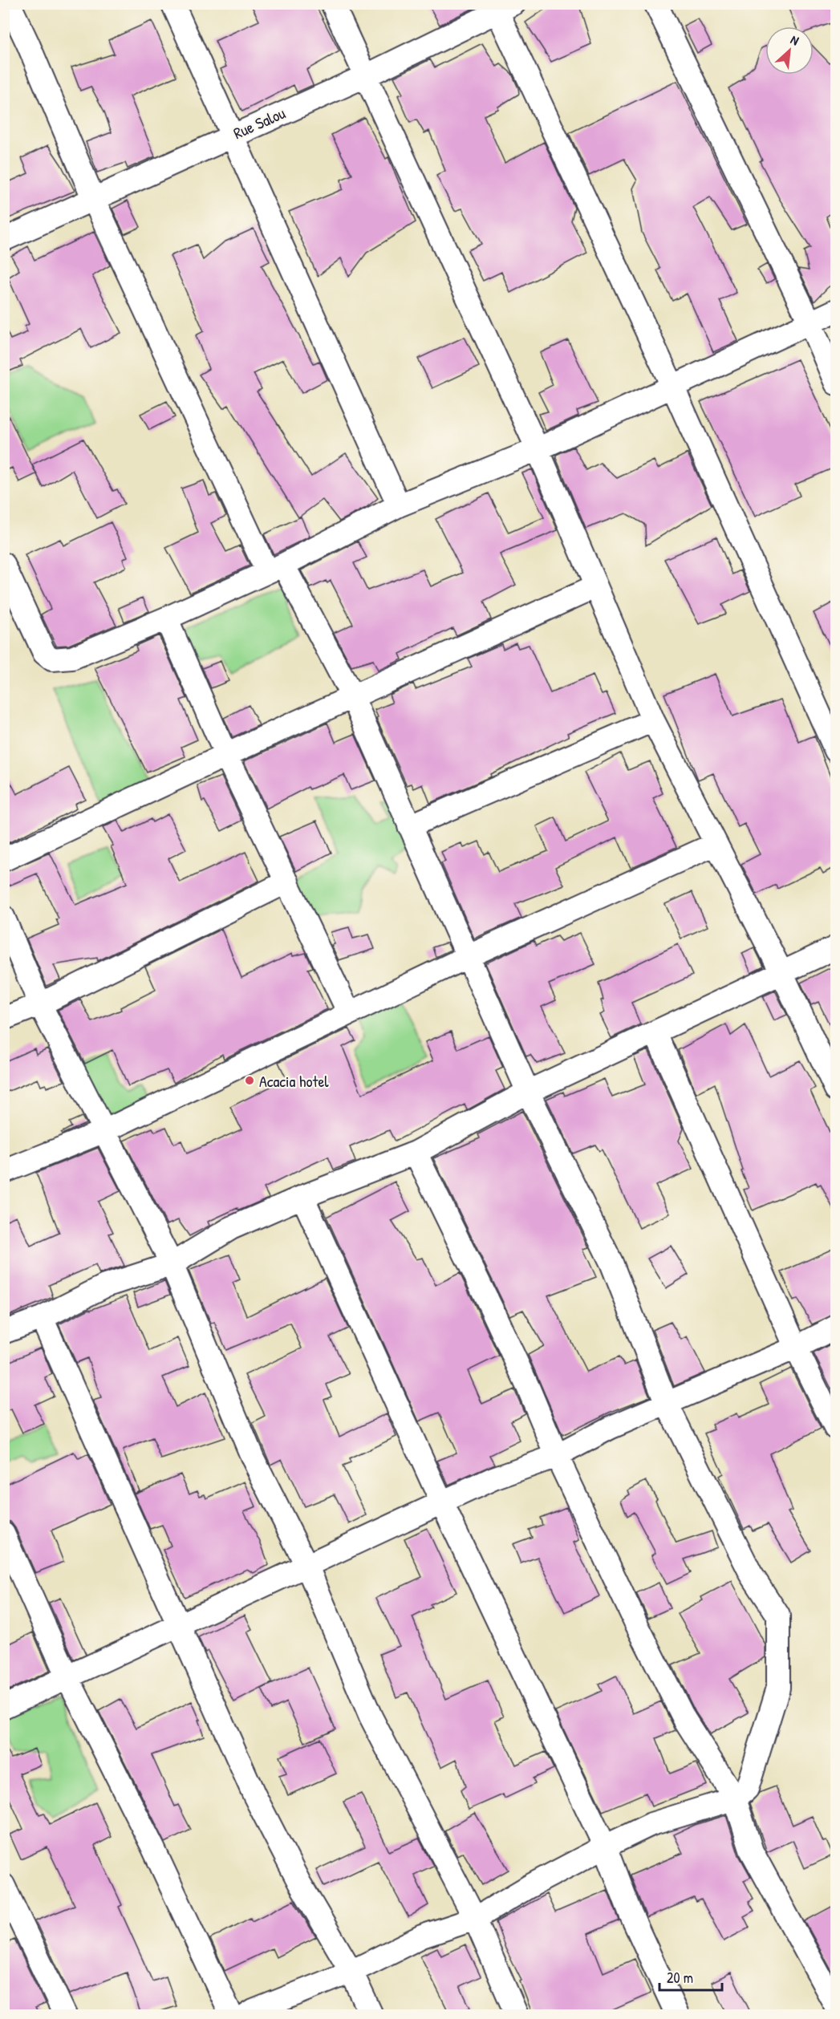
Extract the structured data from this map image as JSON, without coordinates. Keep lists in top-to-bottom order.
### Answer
{
  "streets": {
    "street": ["Rue Salou"]
  },
  "places": ["Acacia hotel"],
  "scale_bar": "20 m",
  "north": "top right"
}
